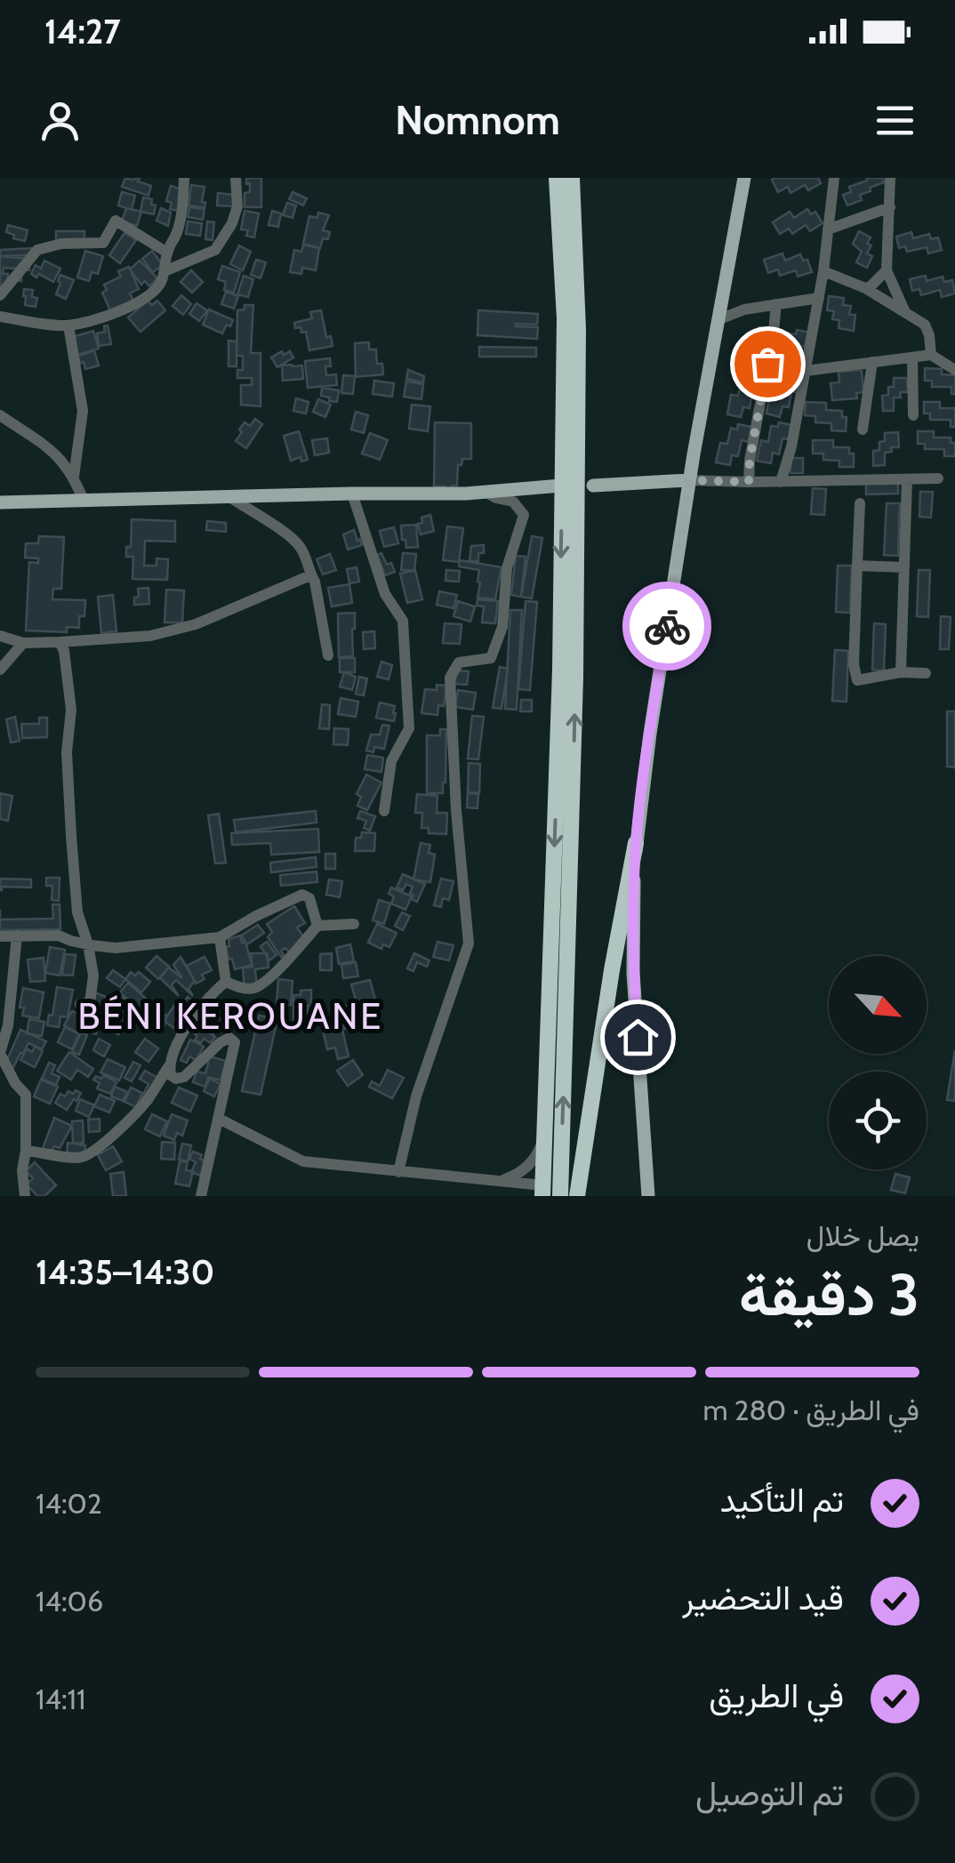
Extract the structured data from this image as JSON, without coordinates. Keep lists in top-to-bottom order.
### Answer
{
  "districts": ["BÉNI KEROUANE"],
  "north": "bottom right",
  "page": {
    "status": "14:27",
    "header": "Nomnom",
    "heading": ["3 دقيقة", "يصل خلال", "14:30–14:35"],
    "bar": "في الطريق · 280 m",
    "list": [
      ["تم التأكيد", "14:02"],
      ["قيد التحضير", "14:06"],
      ["في الطريق", "14:11"],
      "تم التوصيل"
    ]
  }
}
